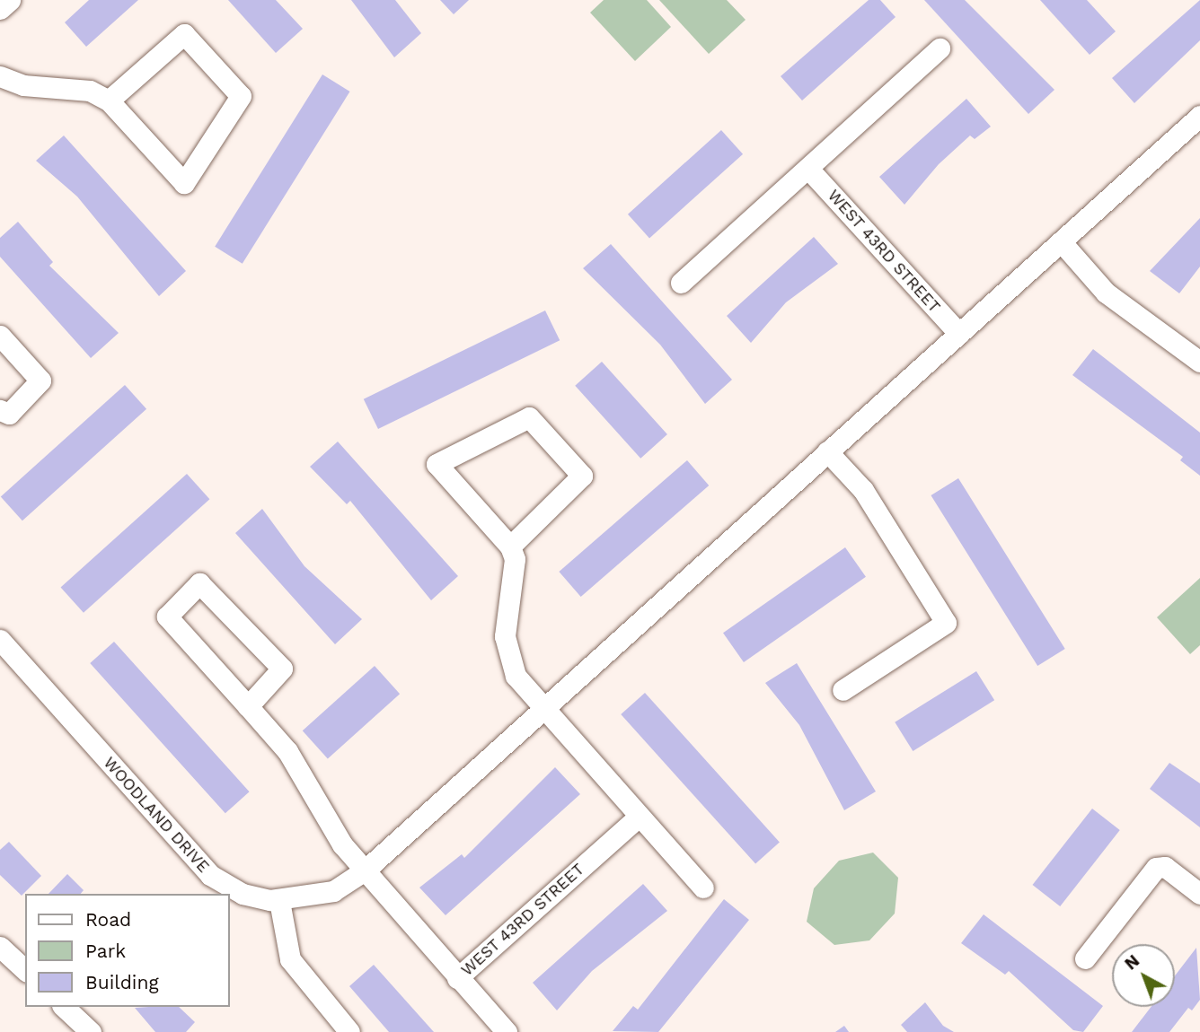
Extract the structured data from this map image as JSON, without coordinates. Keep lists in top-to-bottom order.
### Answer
{
  "streets": {
    "street": ["WEST 43RD STREET", "WOODLAND DRIVE"]
  },
  "legend": ["Road", "Park", "Building"],
  "north": "top left"
}
